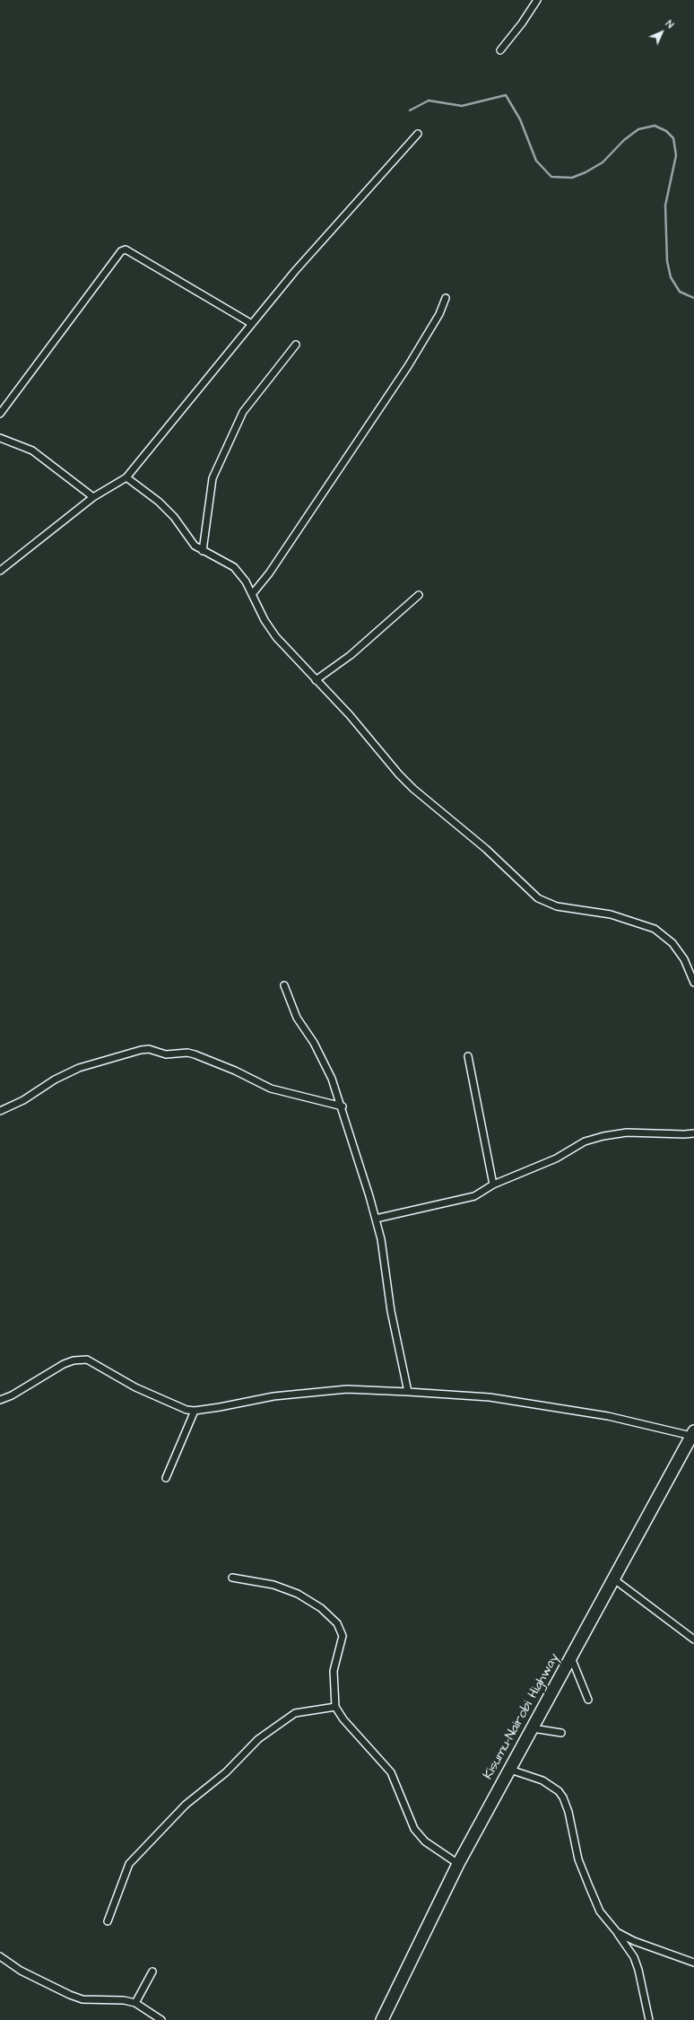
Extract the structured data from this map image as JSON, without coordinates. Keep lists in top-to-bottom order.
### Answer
{
  "streets": {
    "highway": ["Kisumu-Nairobi Highway"]
  },
  "north": "top right"
}
